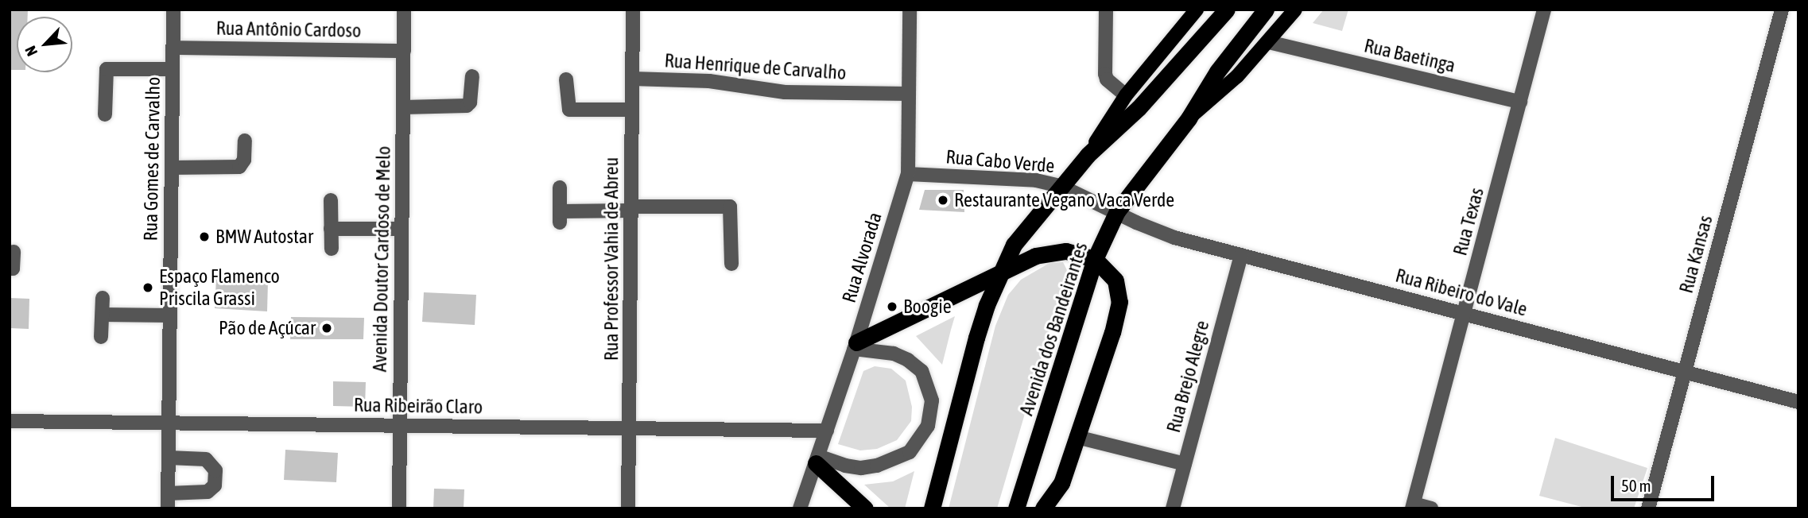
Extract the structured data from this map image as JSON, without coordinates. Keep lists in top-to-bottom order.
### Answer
{
  "streets": {
    "highway": ["Avenida dos Bandeirantes"],
    "street": [
      "Rua Antônio Cardoso",
      "Rua Baetinga",
      "Rua Henrique de Carvalho",
      "Rua Gomes de Carvalho",
      "Rua Cabo Verde",
      "Rua Texas",
      "Rua Kansas",
      "Rua Alvorada",
      "Avenida Doutor Cardoso de Melo",
      "Rua Professor Vahia de Abreu",
      "Rua Ribeiro do Vale",
      "Rua Brejo Alegre",
      "Rua Ribeirão Claro"
    ]
  },
  "crossings": [
    ["Rua Antônio Cardoso", "Rua Gomes de Carvalho"],
    ["Rua Antônio Cardoso", "Avenida Doutor Cardoso de Melo"],
    ["Rua Baetinga", "Rua Texas"],
    ["Rua Baetinga", "Avenida dos Bandeirantes"],
    ["Rua Henrique de Carvalho", "Rua Alvorada"],
    ["Rua Henrique de Carvalho", "Rua Professor Vahia de Abreu"],
    ["Rua Gomes de Carvalho", "Rua Ribeirão Claro"],
    ["Rua Cabo Verde", "Rua Alvorada"],
    ["Rua Cabo Verde", "Rua Ribeiro do Vale"],
    ["Rua Cabo Verde", "Avenida dos Bandeirantes"],
    ["Rua Texas", "Rua Ribeiro do Vale"],
    ["Rua Kansas", "Rua Ribeiro do Vale"],
    ["Rua Alvorada", "Rua Ribeirão Claro"],
    ["Avenida Doutor Cardoso de Melo", "Rua Ribeirão Claro"],
    ["Rua Professor Vahia de Abreu", "Rua Ribeirão Claro"],
    ["Rua Ribeiro do Vale", "Avenida dos Bandeirantes"],
    ["Rua Ribeiro do Vale", "Rua Brejo Alegre"]
  ],
  "places": [
    "Restaurante Vegano Vaca Verde",
    "BMW Autostar",
    "Espaço Flamenco Priscila Grassi",
    "Boogie",
    "Pão de Açúcar"
  ],
  "scale_bar": "50 m",
  "north": "bottom left"
}
